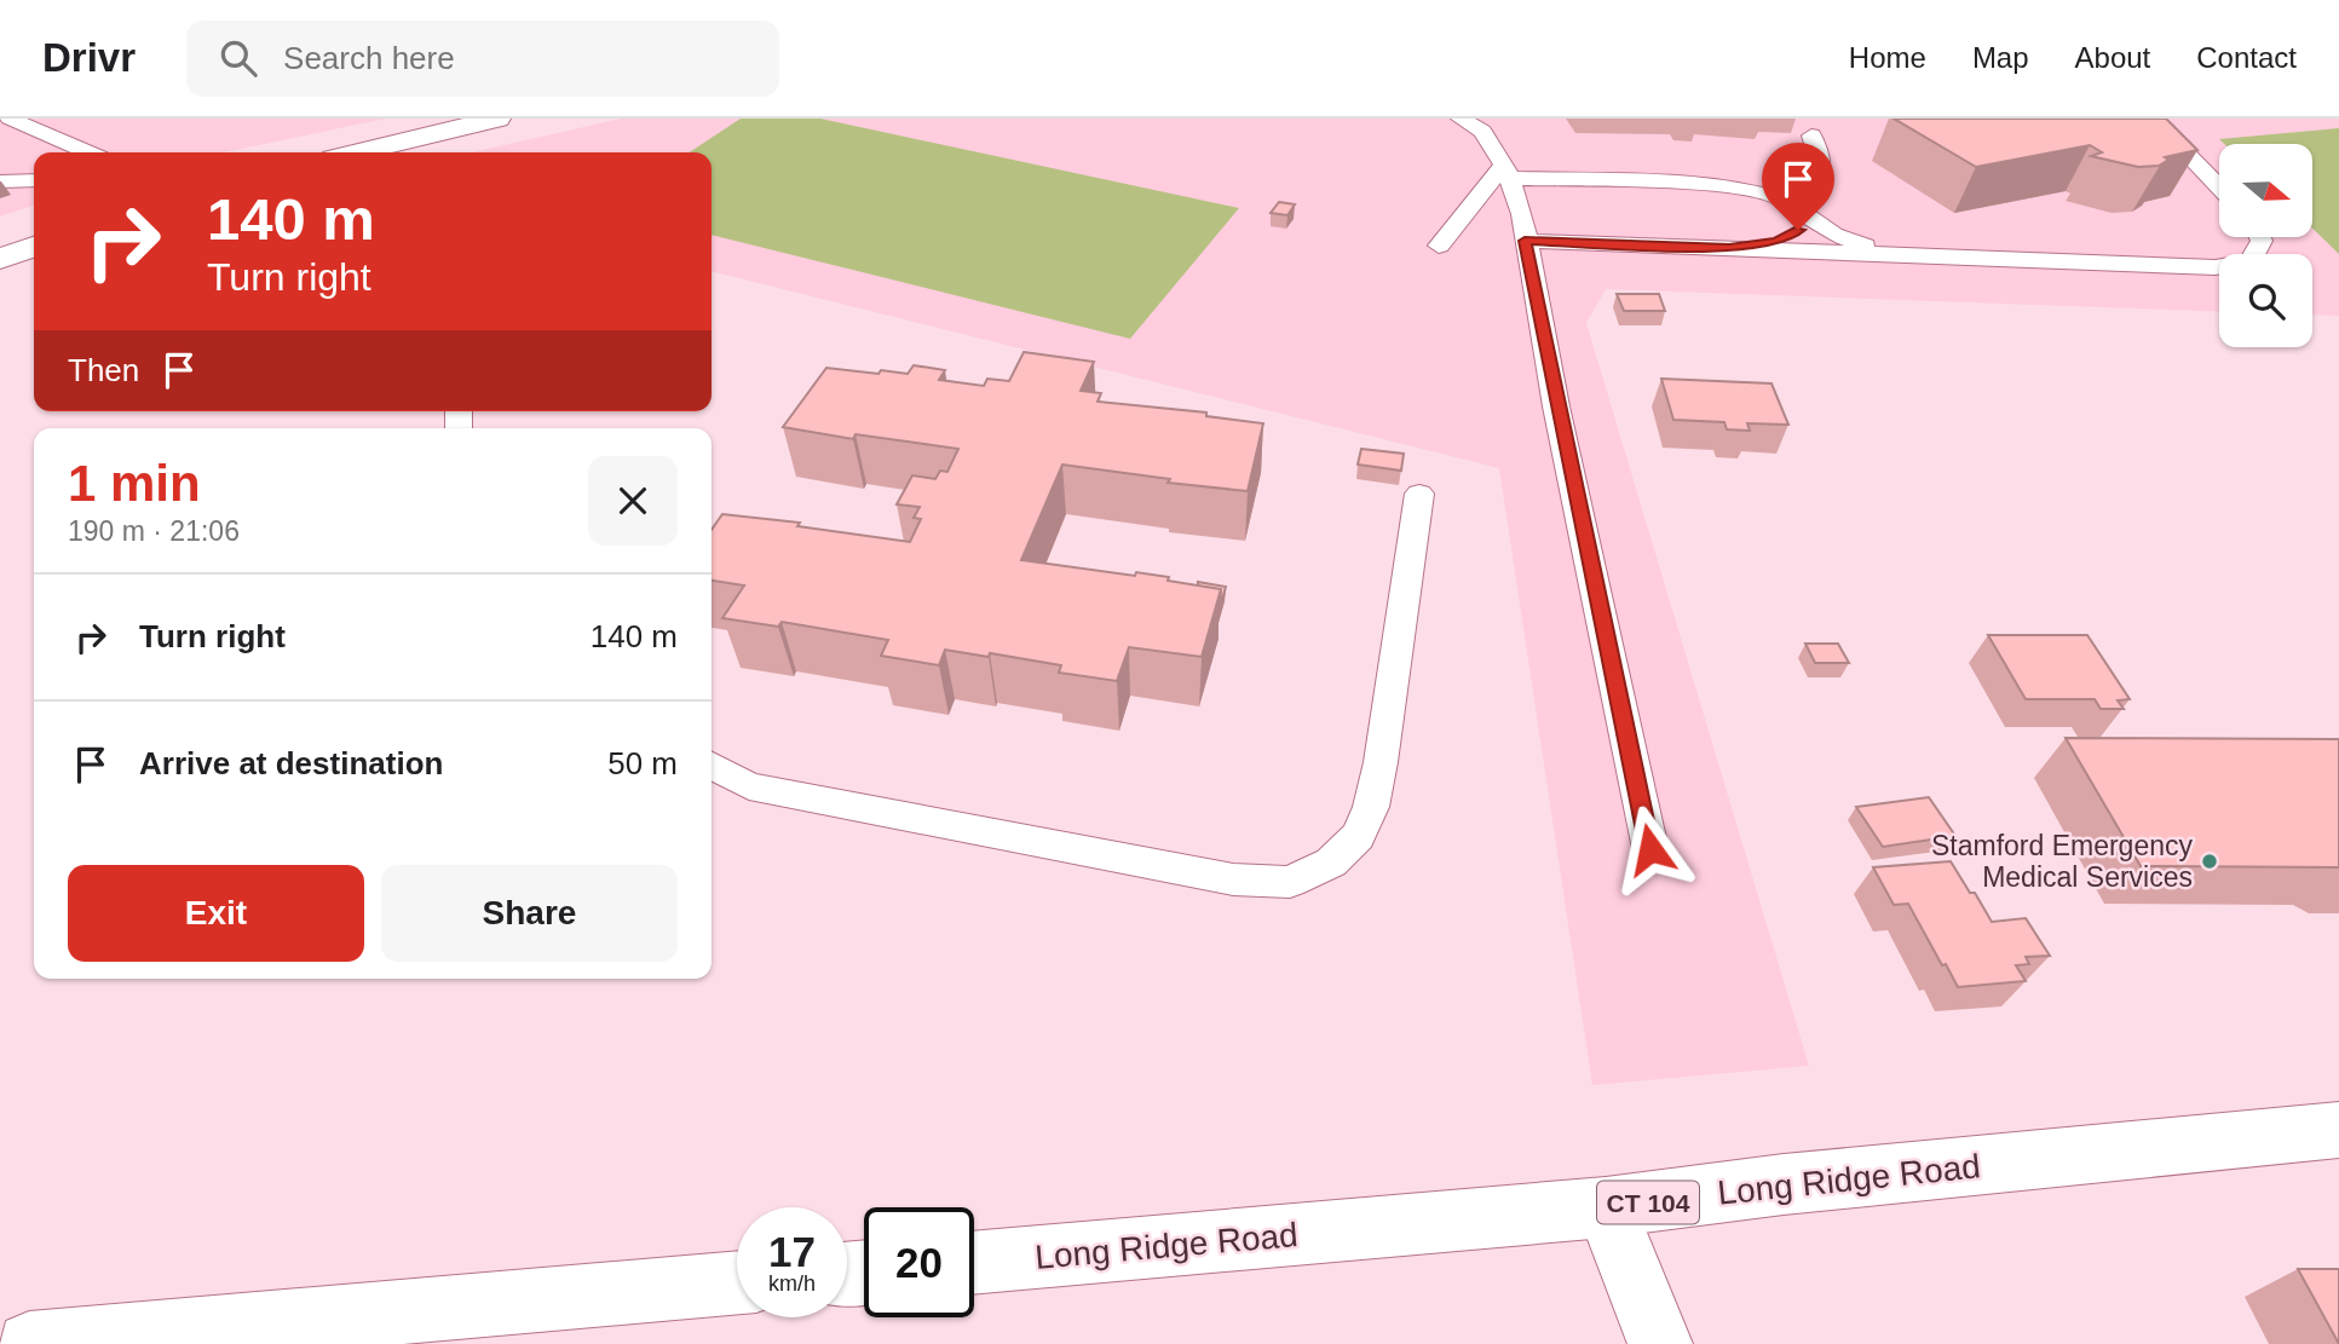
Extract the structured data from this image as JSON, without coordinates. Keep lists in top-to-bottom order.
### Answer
{
  "streets": {
    "main road": ["Long Ridge Road", "CT 104"]
  },
  "places": ["Stamford Emergency Medical Services"],
  "north": "right",
  "page": {
    "header": "Drivr",
    "search": "Search here",
    "nav": [
      "Home",
      "Map",
      "About",
      "Contact"
    ],
    "turn": ["140 m", "Turn right"],
    "then": "Then",
    "heading": ["1 min", "190 m · 21:06"],
    "list": [
      {
        "name": "Turn right",
        "value": "140 m"
      },
      {
        "name": "Arrive at destination",
        "value": "50 m"
      }
    ],
    "buttons": ["Exit", "Share"],
    "speed": "17 km/h",
    "limit": "20"
  }
}
